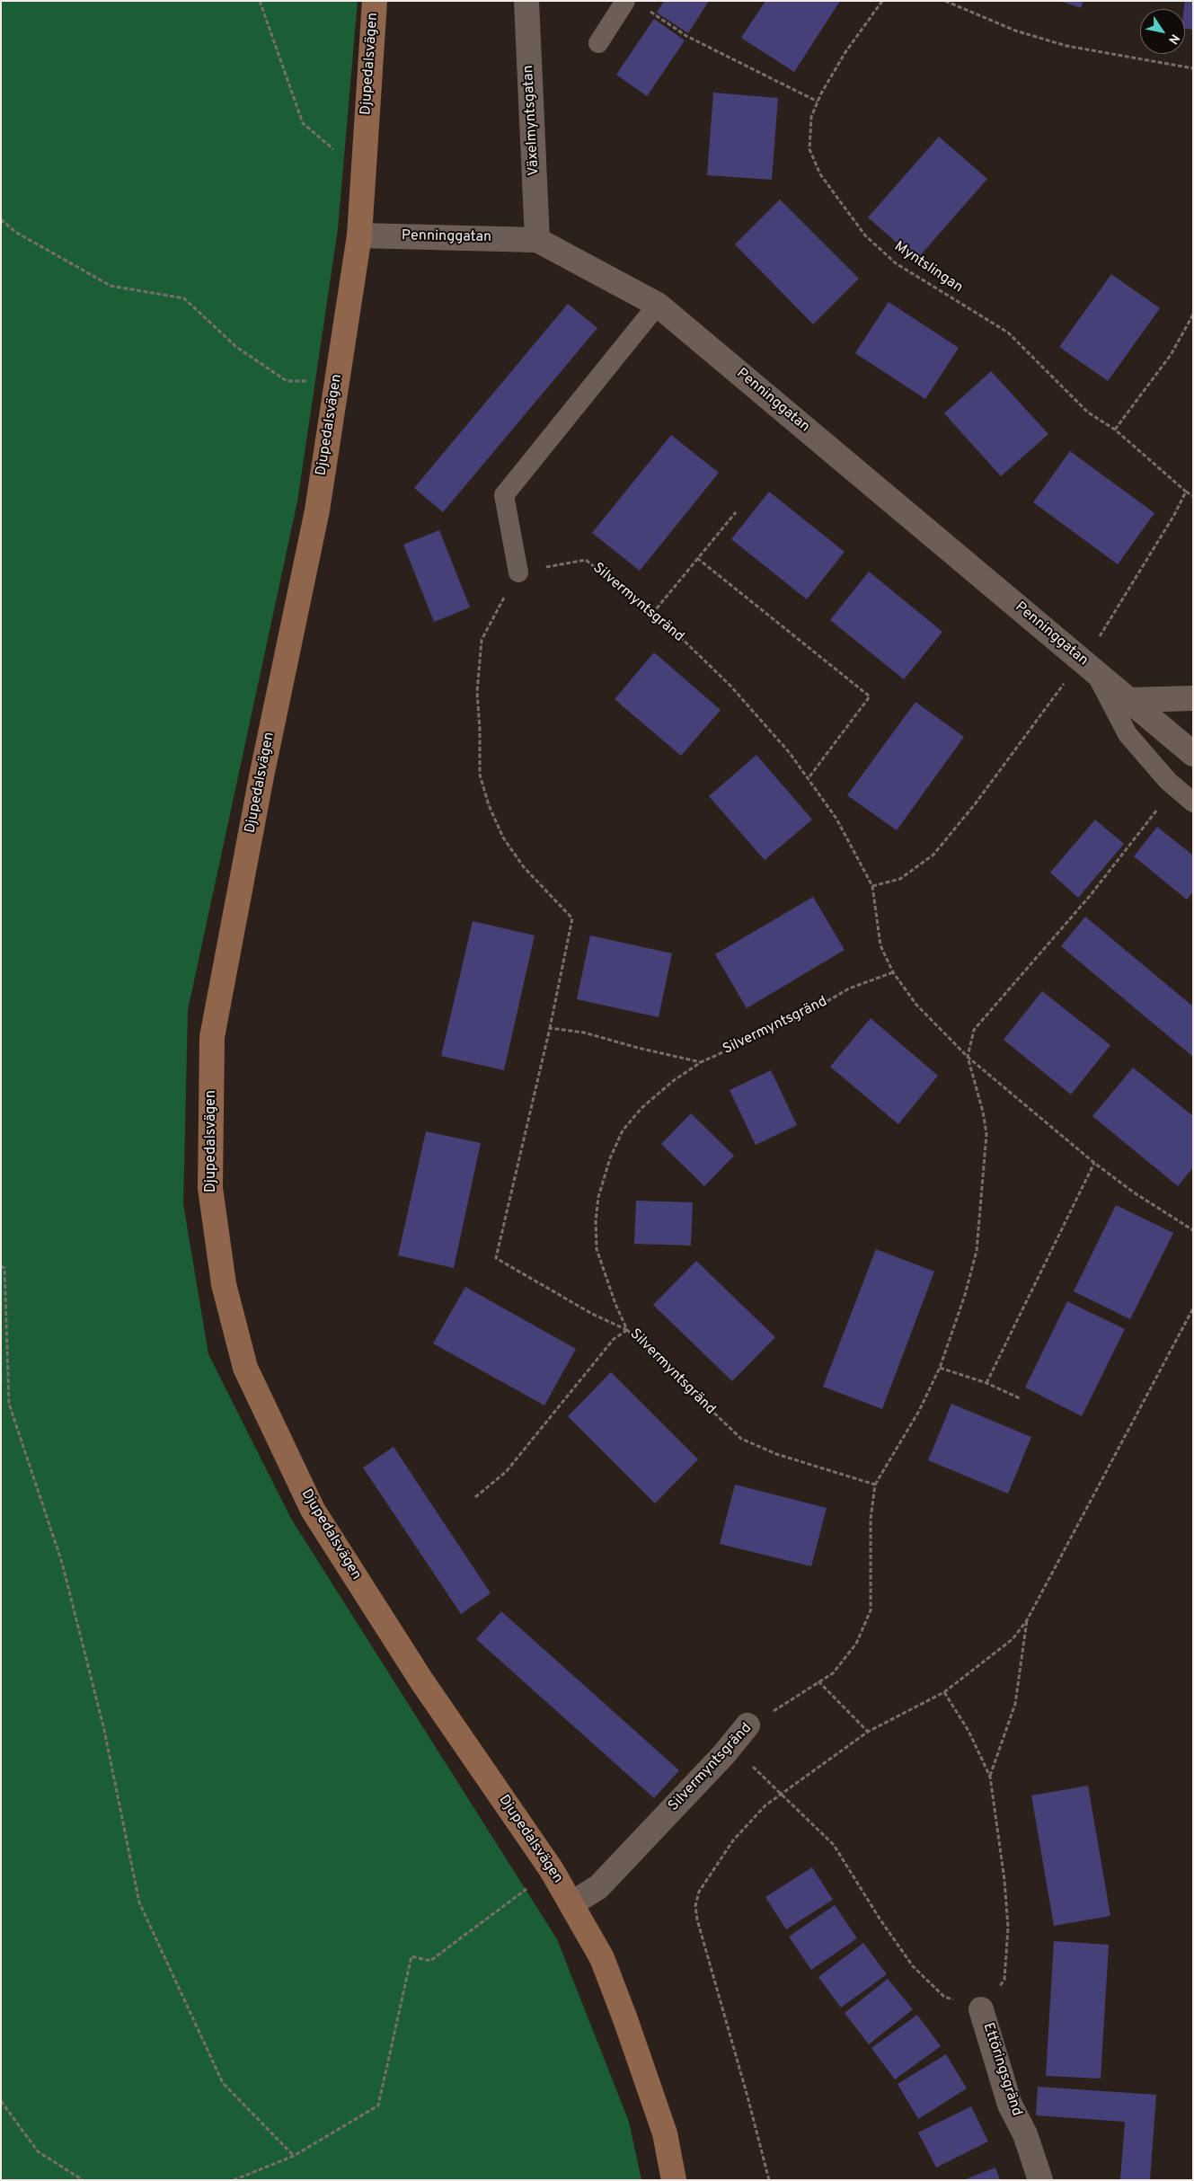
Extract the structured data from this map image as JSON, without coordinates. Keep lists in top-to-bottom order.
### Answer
{
  "streets": {
    "street": [
      "Djupedalsvägen",
      "Växelmyntsgatan",
      "Penninggatan",
      "Silvermyntsgränd",
      "Ettöringsgränd"
    ],
    "path": ["Myntslingan"]
  },
  "crossings": [
    ["Djupedalsvägen", "Penninggatan"],
    ["Djupedalsvägen", "Silvermyntsgränd"],
    ["Växelmyntsgatan", "Penninggatan"]
  ],
  "north": "bottom right"
}
